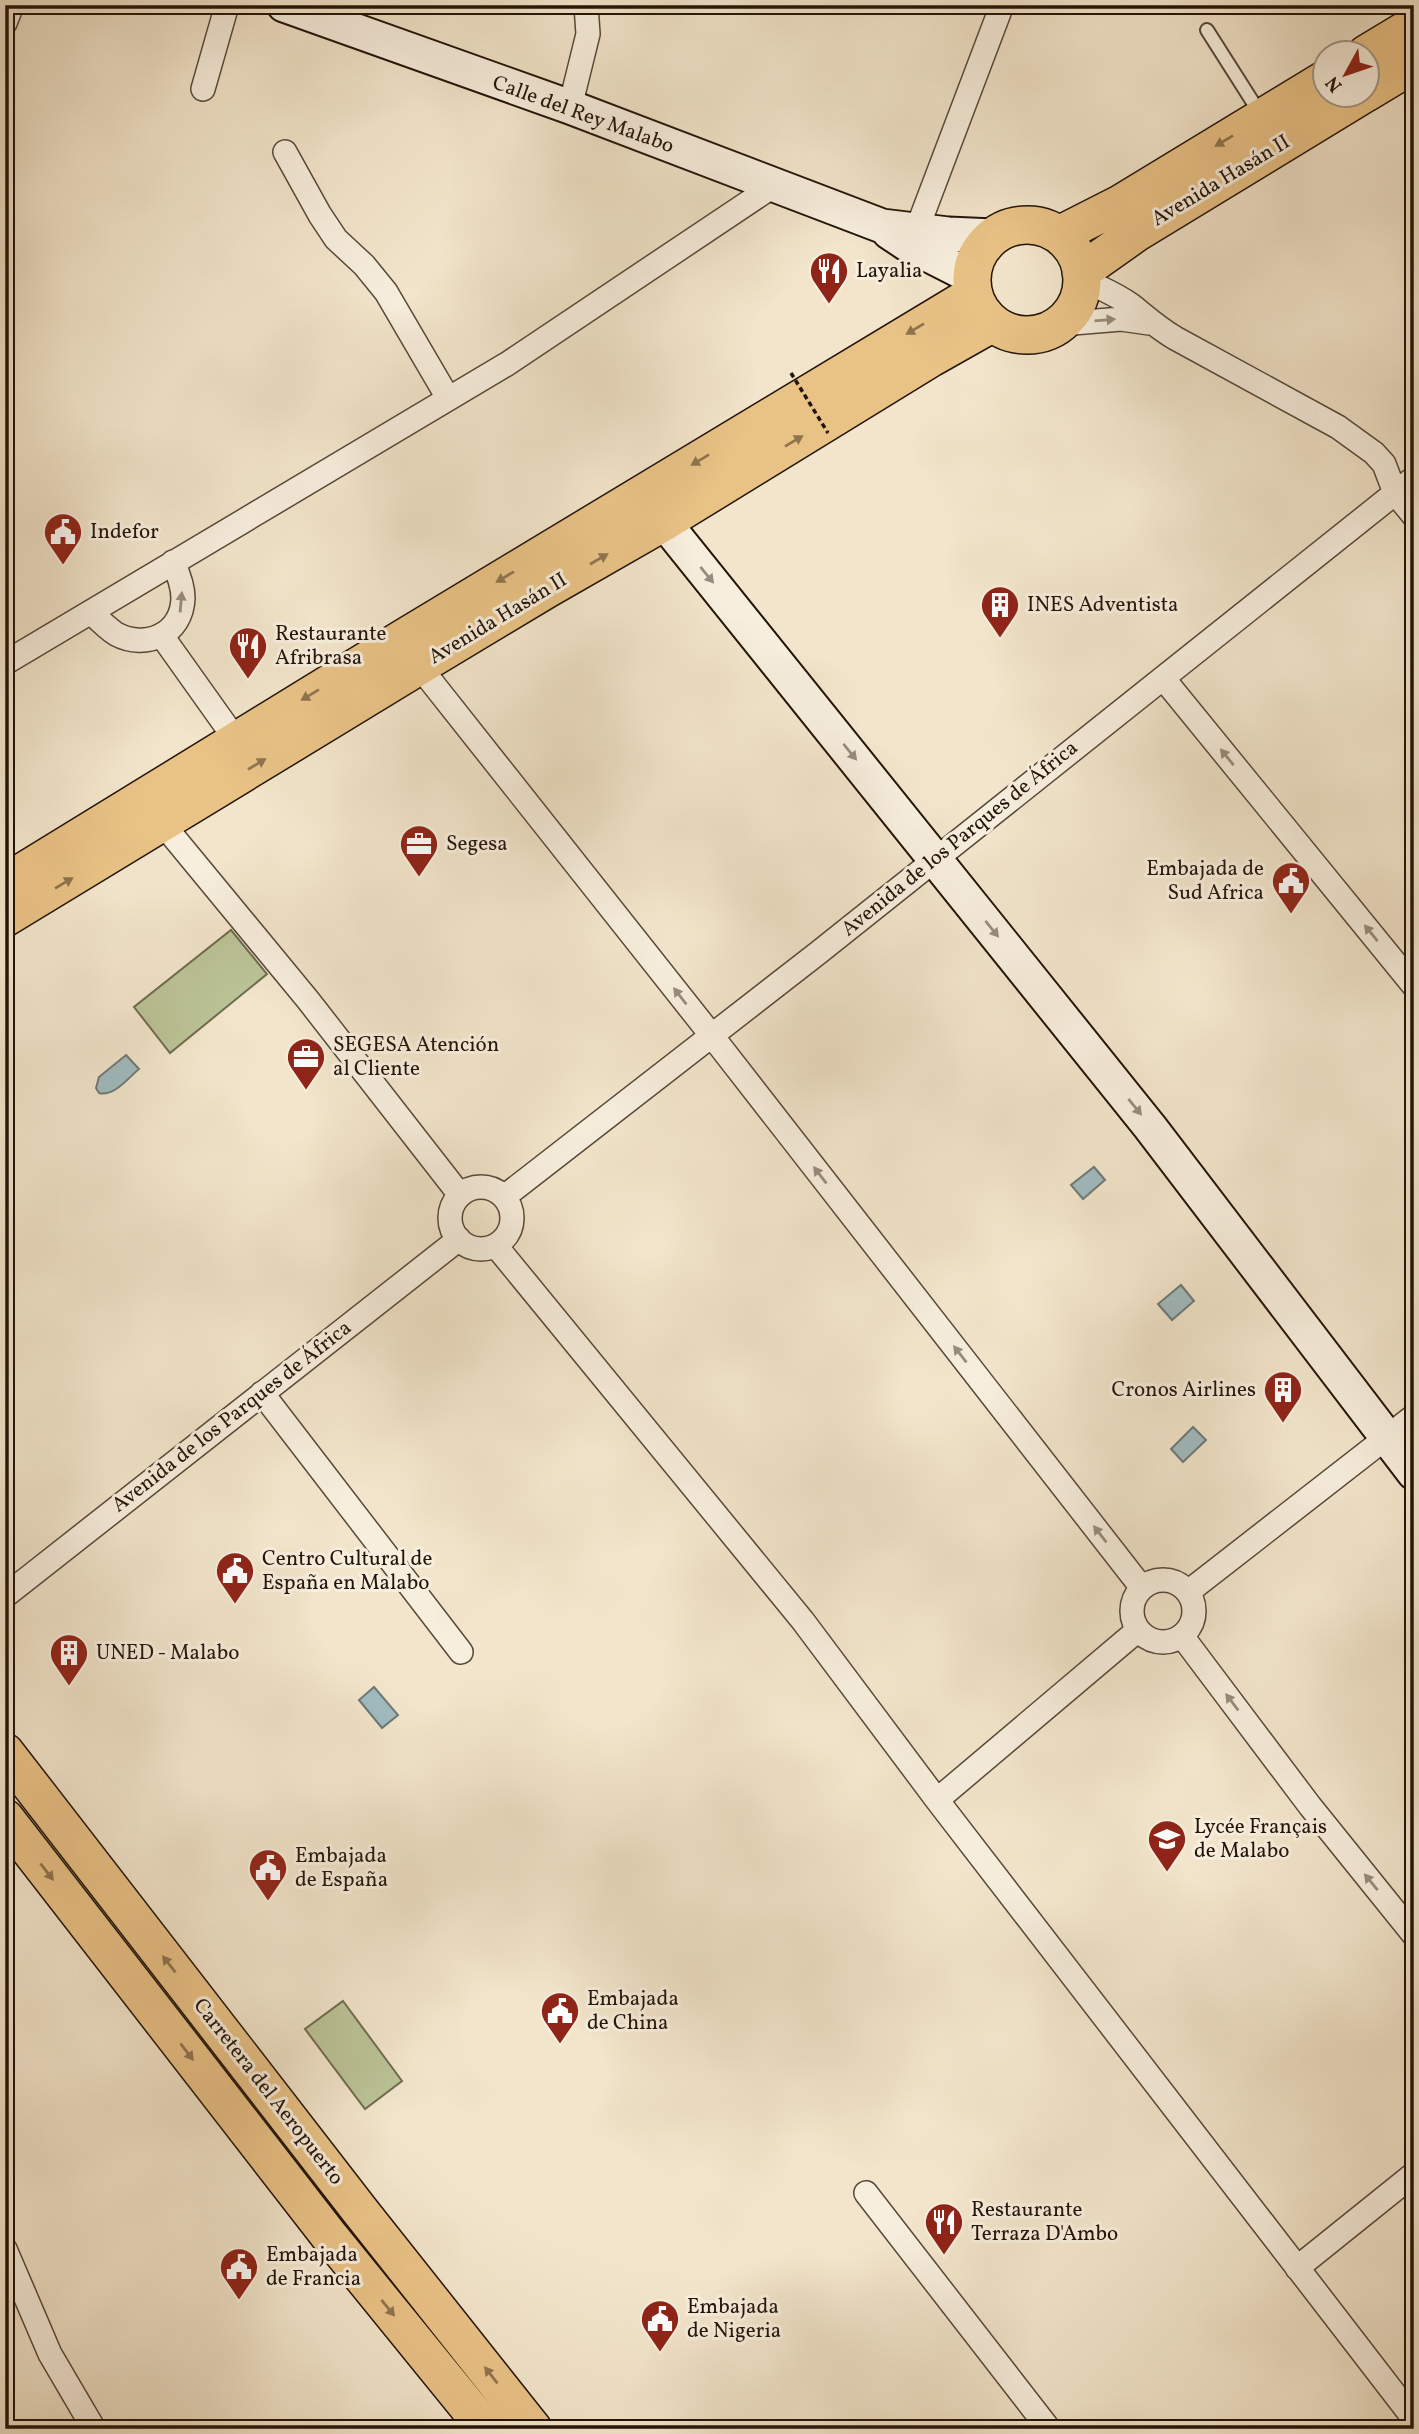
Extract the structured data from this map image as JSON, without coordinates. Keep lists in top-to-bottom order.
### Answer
{
  "streets": {
    "main road": ["Avenida Hasán II", "Carretera del Aeropuerto"],
    "street": ["Calle del Rey Malabo", "Avenida de los Parques de África"]
  },
  "crossings": [
    ["Calle del Rey Malabo", "Avenida Hasán II"]
  ],
  "places": {
    "restaurant": ["Layalia", "Restaurante Afribrasa", "Restaurante Terraza D'Ambo"],
    "public building": [
      "Indefor",
      "Embajada de Sud Africa",
      "Centro Cultural de España en Malabo",
      "Embajada de España",
      "Embajada de China",
      "Embajada de Francia",
      "Embajada de Nigeria"
    ],
    "building": ["INES Adventista", "Cronos Airlines", "UNED - Malabo"],
    "office": ["Segesa", "SEGESA Atención al Cliente"],
    "school or university": ["Lycée Français de Malabo"]
  },
  "north": "bottom left"
}
